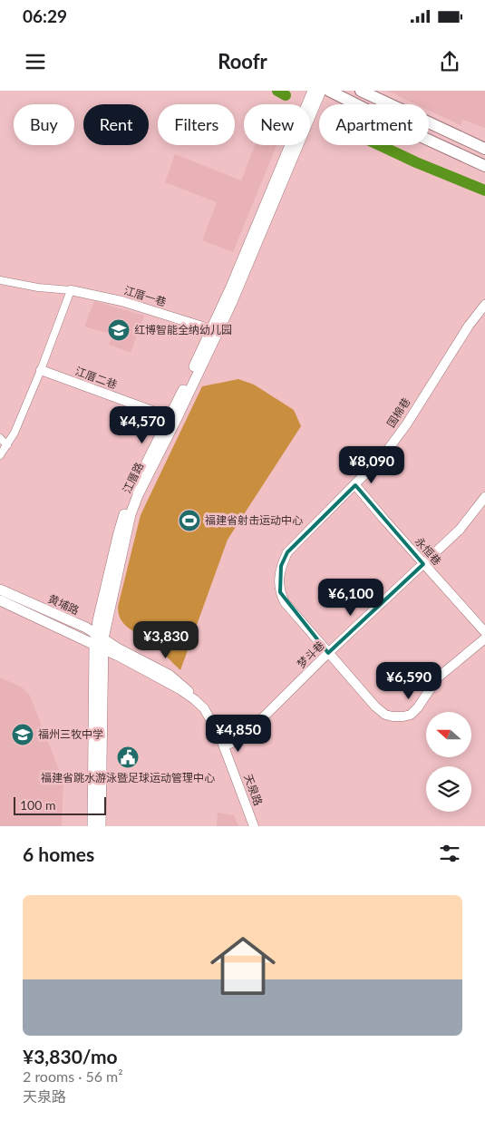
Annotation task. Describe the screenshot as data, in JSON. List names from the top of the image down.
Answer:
{
  "streets": {
    "main road": ["江厝路", "黄埔路"],
    "street": [
      "江厝一巷",
      "江厝二巷",
      "国棉巷",
      "永恒巷",
      "梦斗巷",
      "天泉路"
    ]
  },
  "crossings": [
    ["江厝一巷", "江厝路"],
    ["江厝二巷", "江厝路"],
    ["国棉巷", "永恒巷"],
    ["国棉巷", "梦斗巷"],
    ["江厝路", "黄埔路"],
    ["永恒巷", "梦斗巷"],
    ["黄埔路", "天泉路"],
    ["梦斗巷", "天泉路"]
  ],
  "places": {
    "school or university": ["红博智能全纳幼儿园", "福州三牧中学"],
    "sports": ["福建省射击运动中心"],
    "public building": ["福建省跳水游泳暨足球运动管理中心"]
  },
  "scale_bar": "100 m",
  "north": "left",
  "page": {
    "status": "06:29",
    "header": "Roofr",
    "chip": [
      "Buy",
      "Rent",
      "Filters",
      "New",
      "Apartment"
    ],
    "price": [
      "¥4,570",
      "¥8,090",
      "¥6,100",
      "¥3,830",
      "¥6,590",
      "¥4,850"
    ],
    "scale": "100 m",
    "heading": "6 homes",
    "list": [
      {
        "name": "¥3,830/mo",
        "note": "2 rooms · 56 m² · 天泉路"
      }
    ]
  }
}
